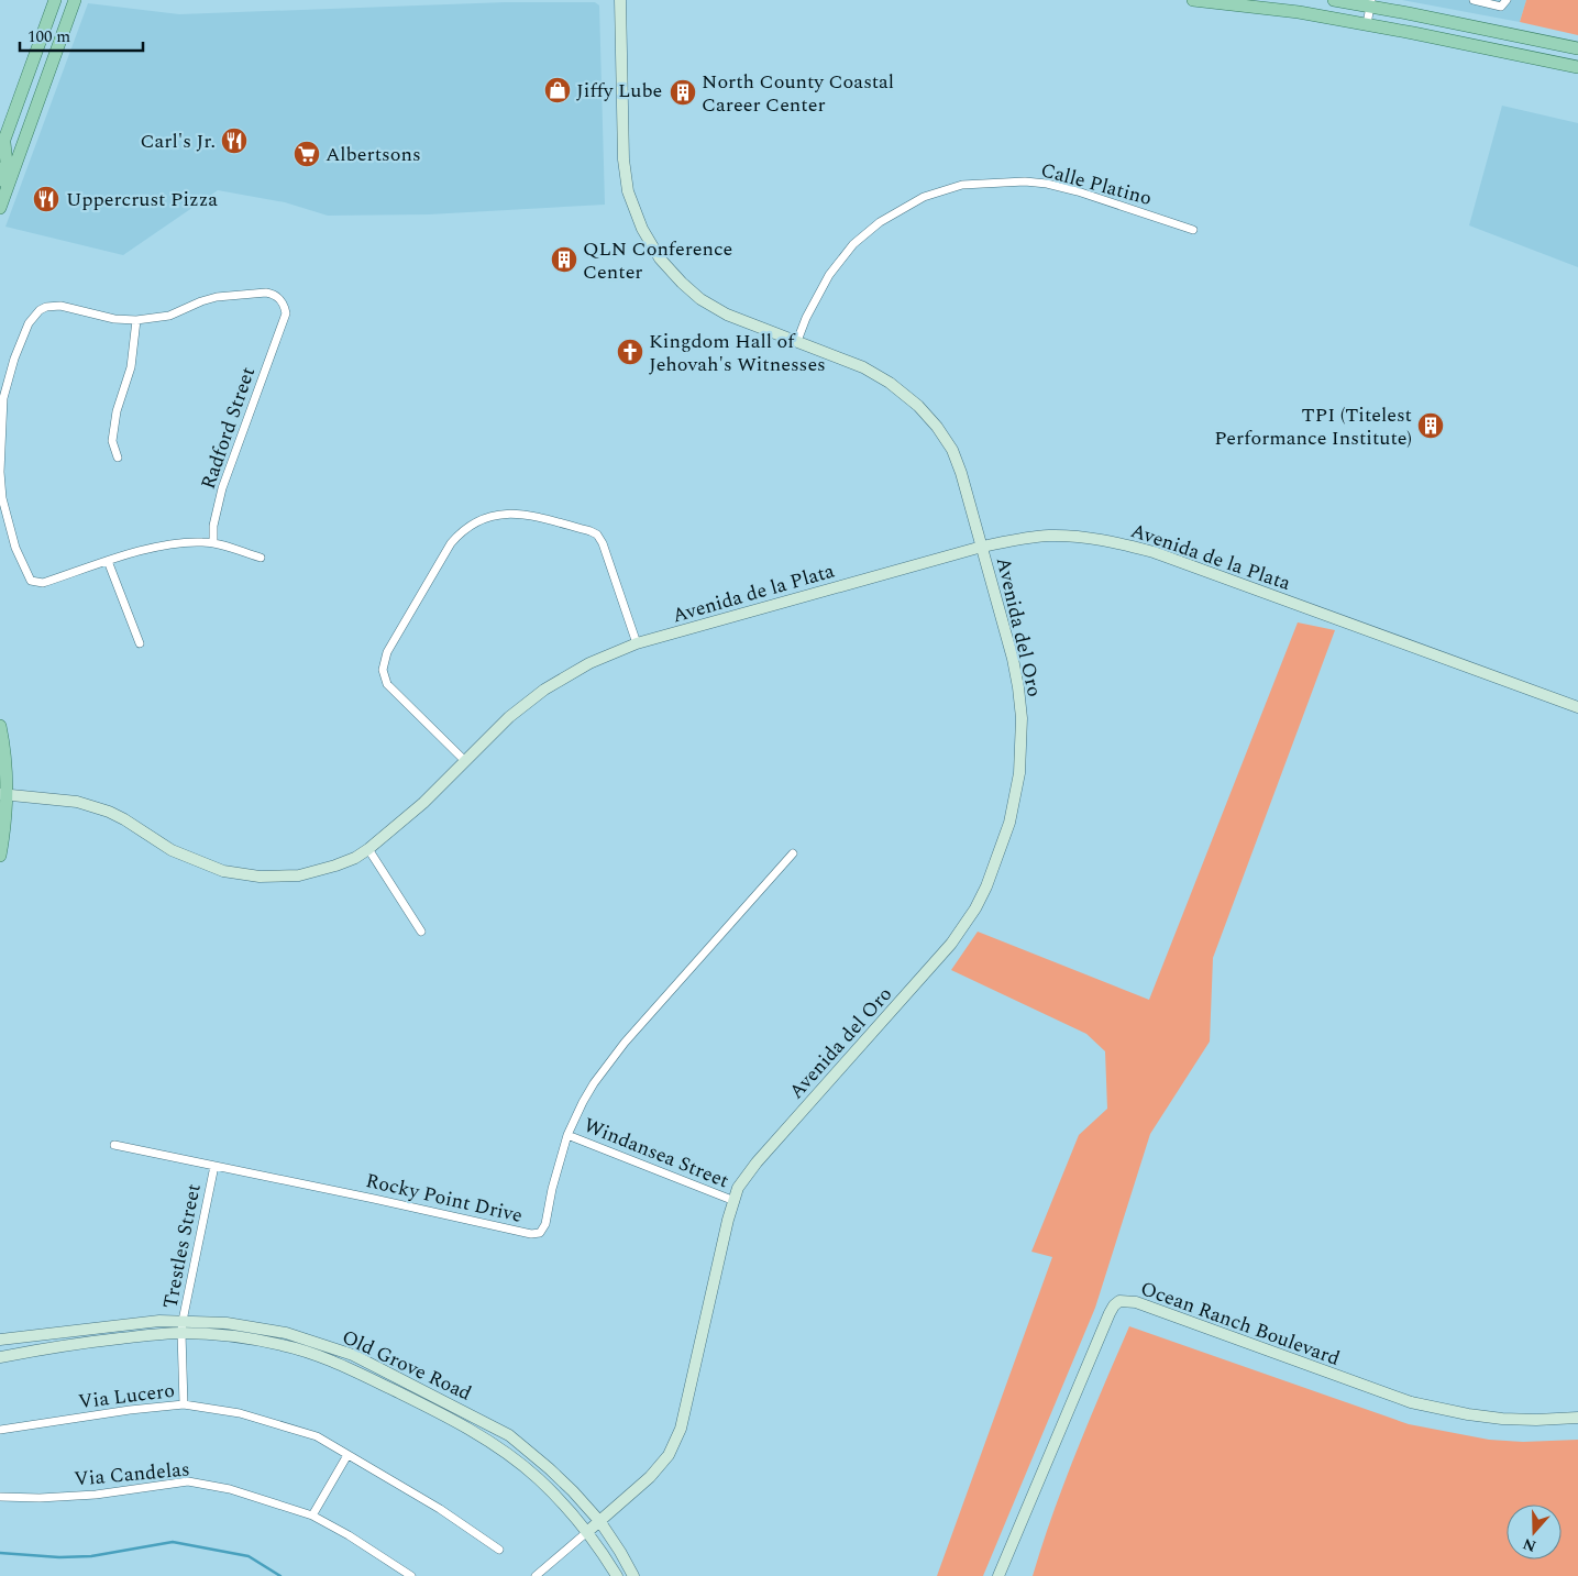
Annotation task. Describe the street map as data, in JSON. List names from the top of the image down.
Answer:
{
  "streets": {
    "street": [
      "Calle Platino",
      "Radford Street",
      "Avenida de la Plata",
      "Avenida del Oro",
      "Windansea Street",
      "Rocky Point Drive",
      "Trestles Street",
      "Ocean Ranch Boulevard",
      "Old Grove Road",
      "Via Lucero",
      "Via Candelas"
    ]
  },
  "crossings": [
    ["Calle Platino", "Avenida del Oro"],
    ["Avenida de la Plata", "Avenida del Oro"],
    ["Avenida del Oro", "Windansea Street"],
    ["Avenida del Oro", "Old Grove Road"],
    ["Windansea Street", "Rocky Point Drive"],
    ["Rocky Point Drive", "Trestles Street"],
    ["Trestles Street", "Old Grove Road"],
    ["Trestles Street", "Via Lucero"]
  ],
  "places": {
    "shop": ["Jiffy Lube"],
    "building": ["North County Coastal Career Center", "QLN Conference Center", "TPI (Titelest Performance Institute)"],
    "restaurant": ["Carl's Jr.", "Uppercrust Pizza"],
    "supermarket": ["Albertsons"],
    "church": ["Kingdom Hall of Jehovah's Witnesses"]
  },
  "scale_bar": "100 m",
  "north": "bottom"
}
